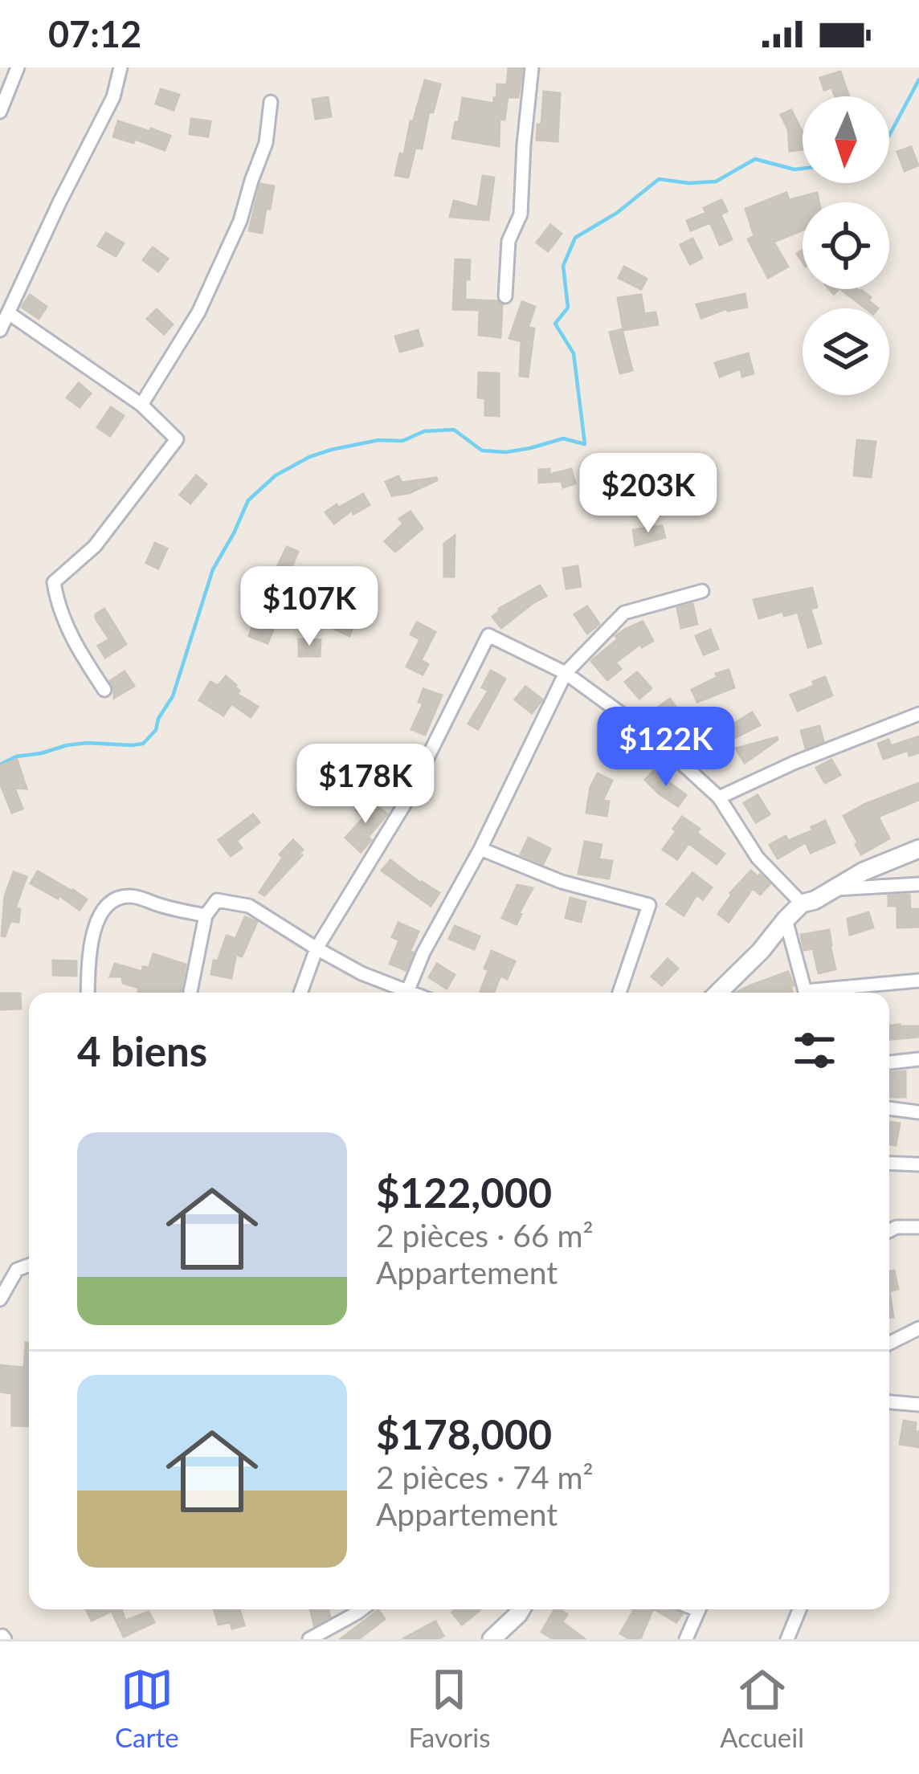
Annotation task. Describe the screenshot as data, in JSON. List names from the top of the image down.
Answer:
{
  "north": "bottom",
  "page": {
    "status": "07:12",
    "price": [
      "$203K",
      "$107K",
      "$122K",
      "$178K"
    ],
    "heading": "4 biens",
    "list": [
      {
        "name": "$122,000",
        "note": "2 pièces · 66 m² · Appartement"
      },
      {
        "name": "$178,000",
        "note": "2 pièces · 74 m² · Appartement"
      }
    ],
    "tabs": ["Carte", "Favoris", "Accueil"]
  }
}
